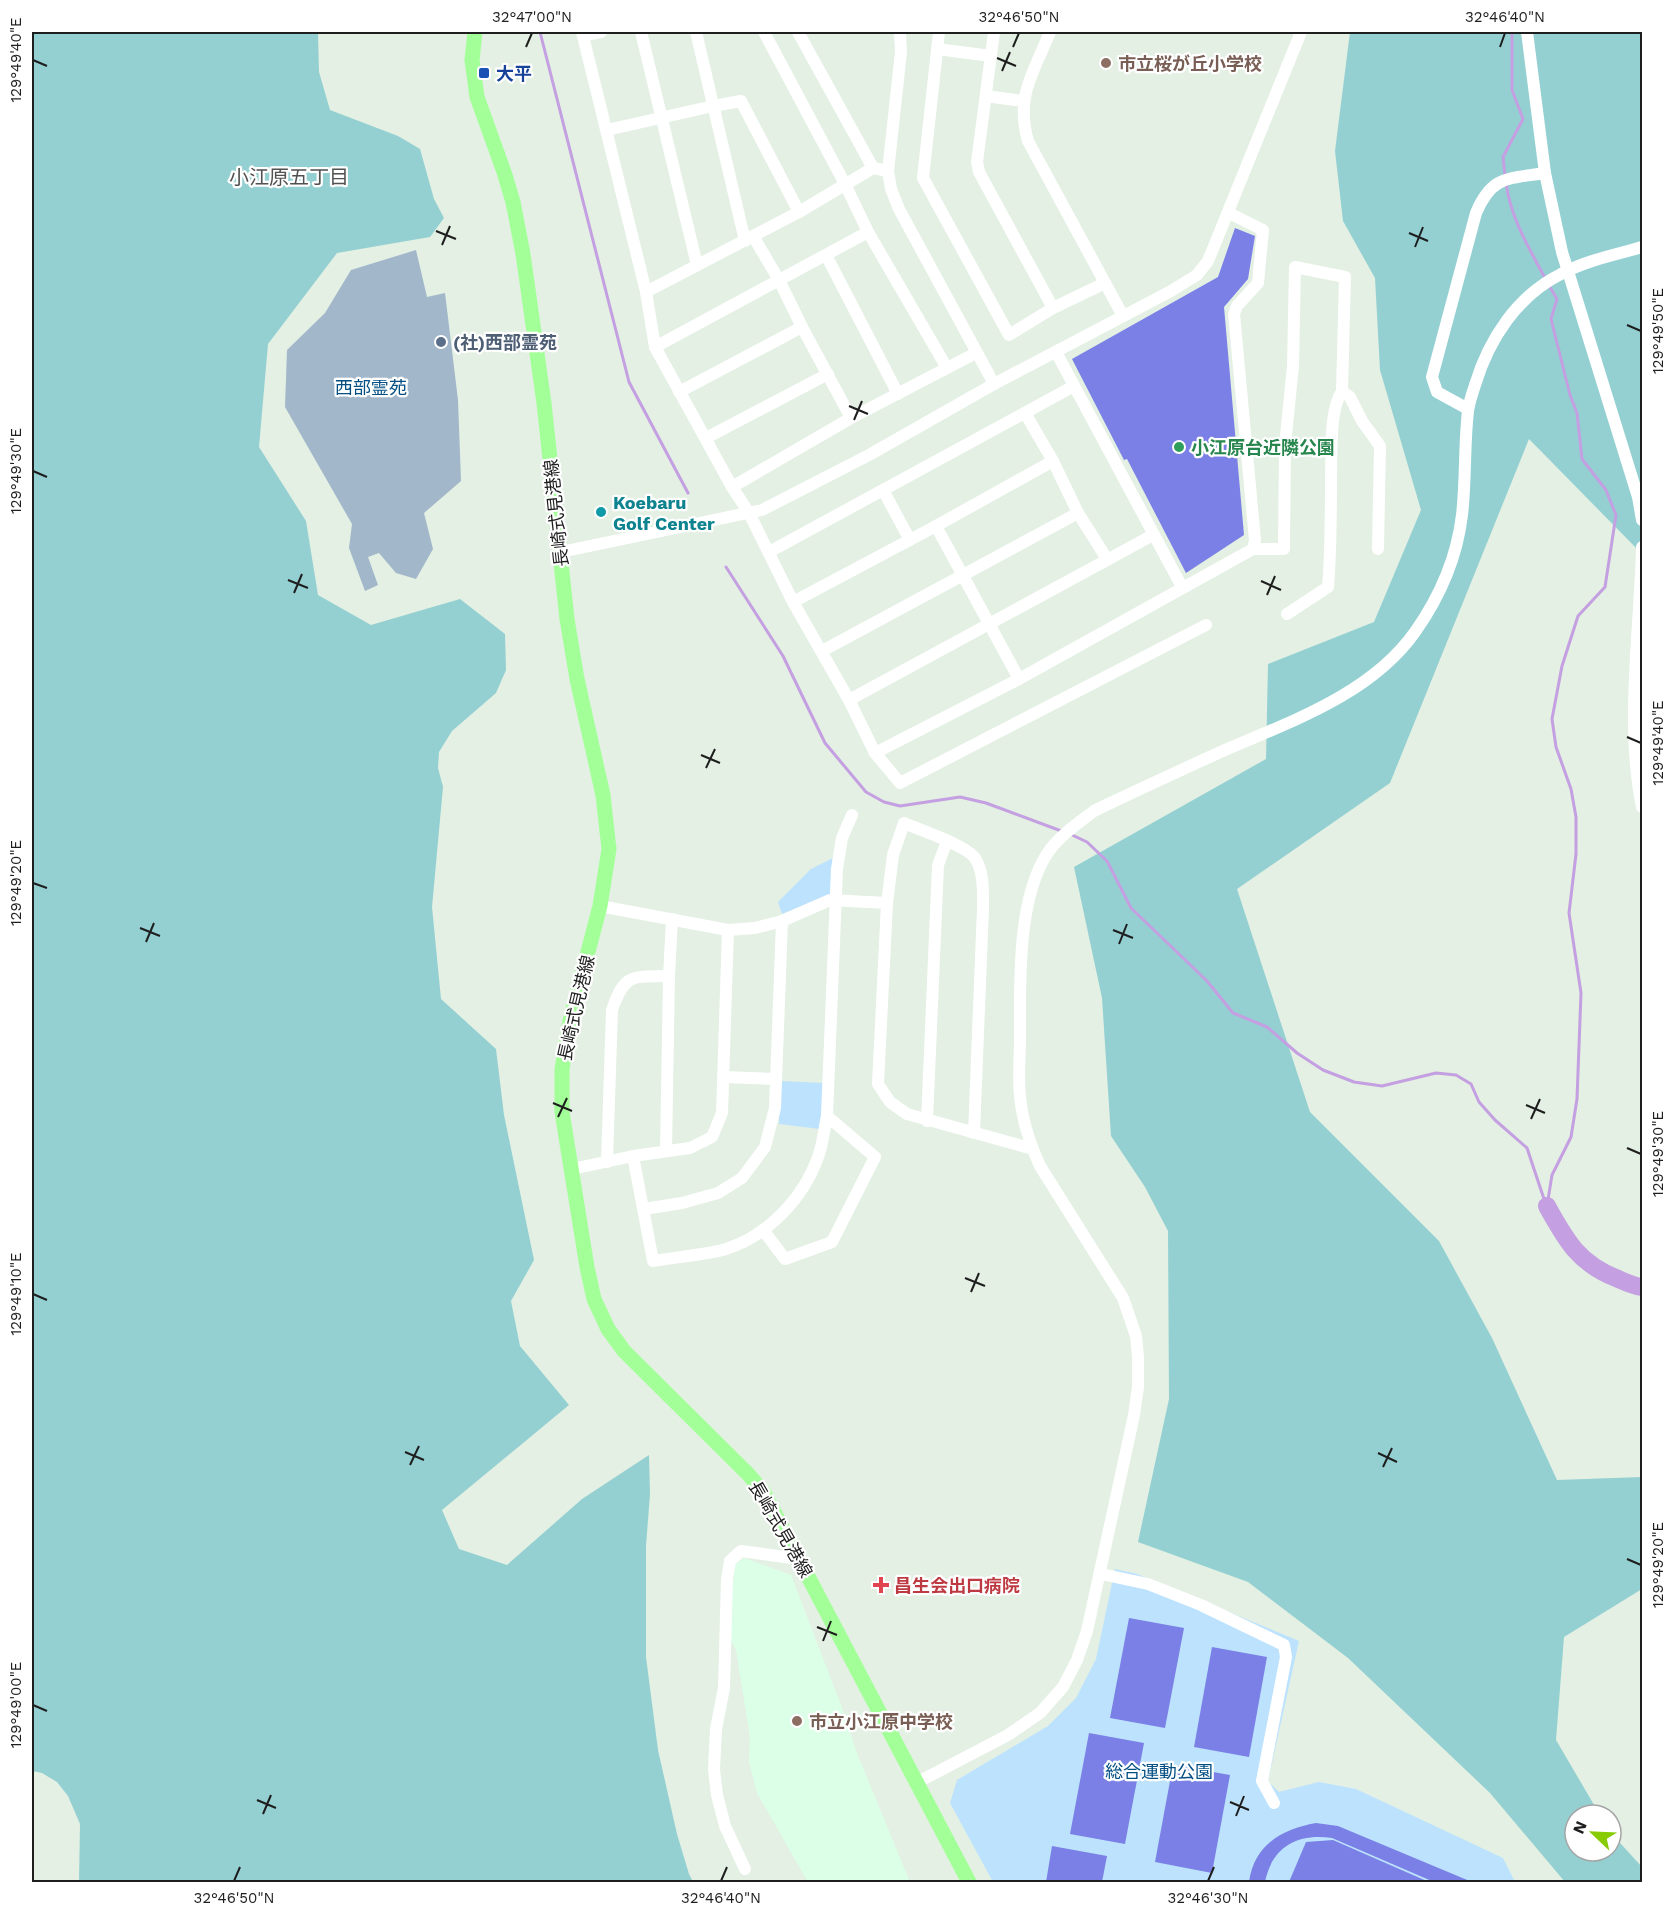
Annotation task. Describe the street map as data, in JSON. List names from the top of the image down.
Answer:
{
  "streets": {
    "main road": ["長崎式見港線"]
  },
  "districts": ["小江原五丁目"],
  "parks": ["西部霊苑", "総合運動公園"],
  "places": {
    "other": [
      "市立桜が丘小学校",
      "(社)西部霊苑",
      "小江原台近隣公園",
      "Koebaru Golf Center",
      "市立小江原中学校"
    ],
    "transit": ["大平"],
    "health": ["昌生会出口病院"]
  },
  "north": "top left",
  "coordinates": [
    "32°47'00\"N",
    "32°46'50\"N",
    "32°46'40\"N",
    "129°49'40\"E",
    "129°49'50\"E",
    "129°49'30\"E",
    "129°49'20\"E",
    "129°49'10\"E",
    "129°49'00\"E",
    "32°46'30\"N"
  ]
}
